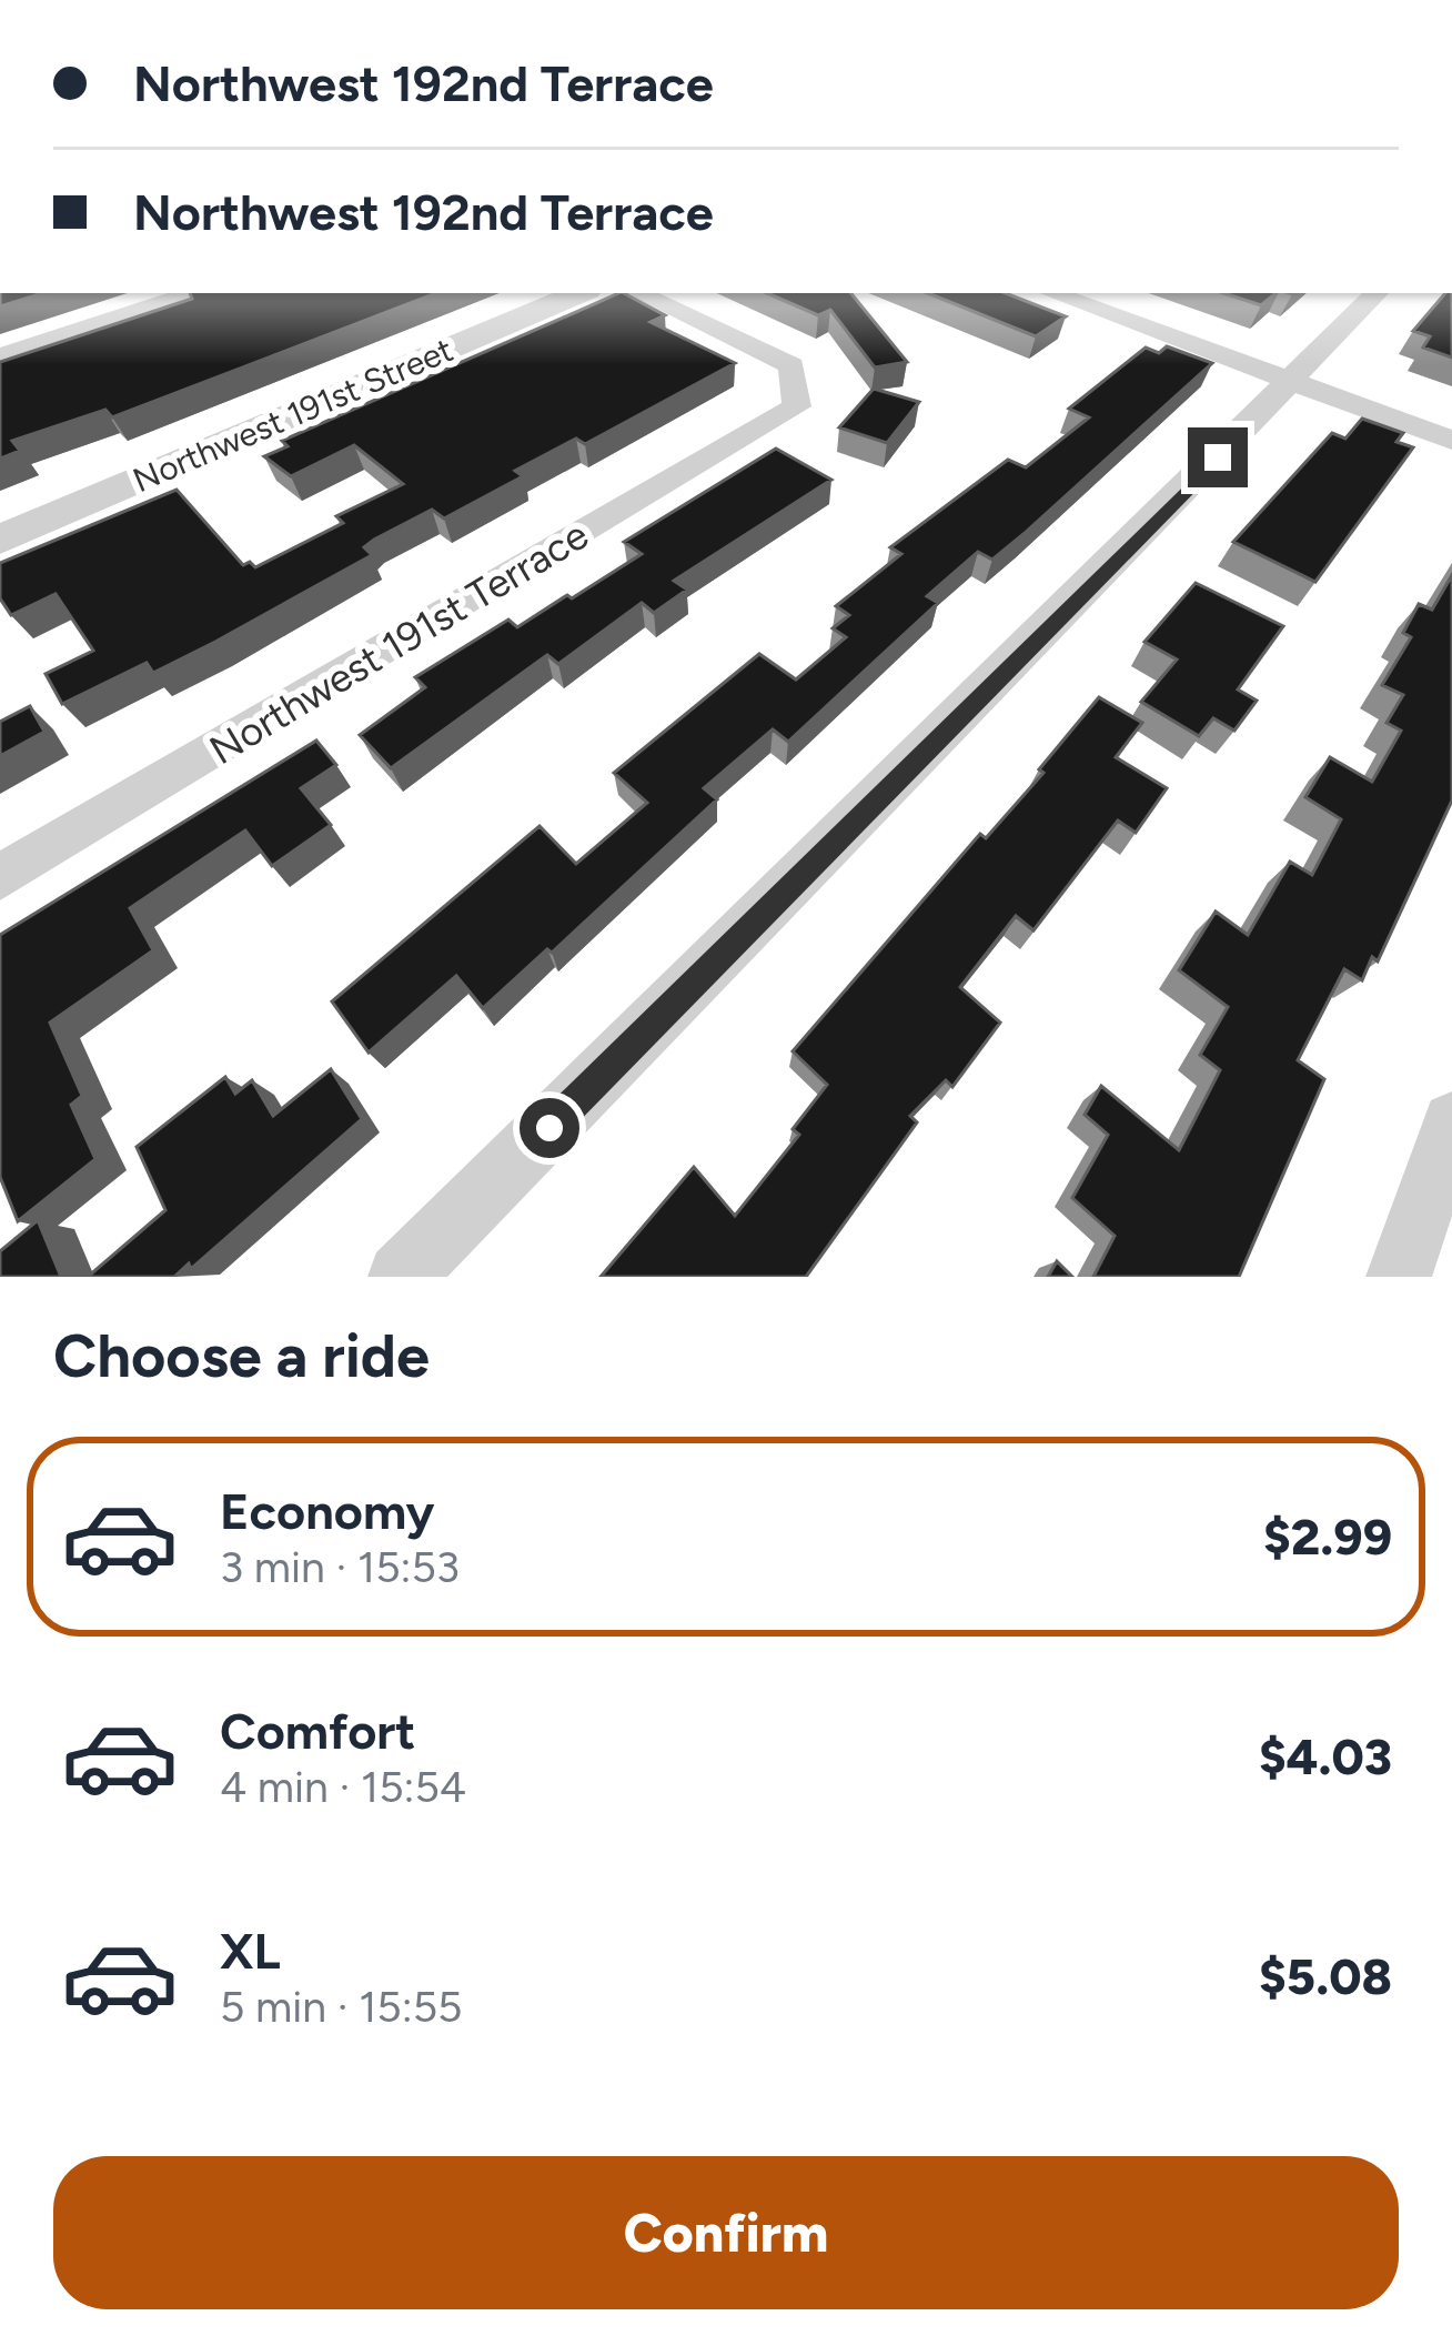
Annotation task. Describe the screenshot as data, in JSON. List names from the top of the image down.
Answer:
{
  "streets": {
    "street": ["Northwest 191st Street", "Northwest 191st Terrace"]
  },
  "page": {
    "banner": ["Northwest 192nd Terrace", "Northwest 192nd Terrace"],
    "heading": "Choose a ride",
    "list": [
      {
        "name": "Economy",
        "note": "3 min · 15:53",
        "value": "$2.99"
      },
      {
        "name": "Comfort",
        "note": "4 min · 15:54",
        "value": "$4.03"
      },
      {
        "name": "XL",
        "note": "5 min · 15:55",
        "value": "$5.08"
      }
    ],
    "buttons": "Confirm"
  }
}
